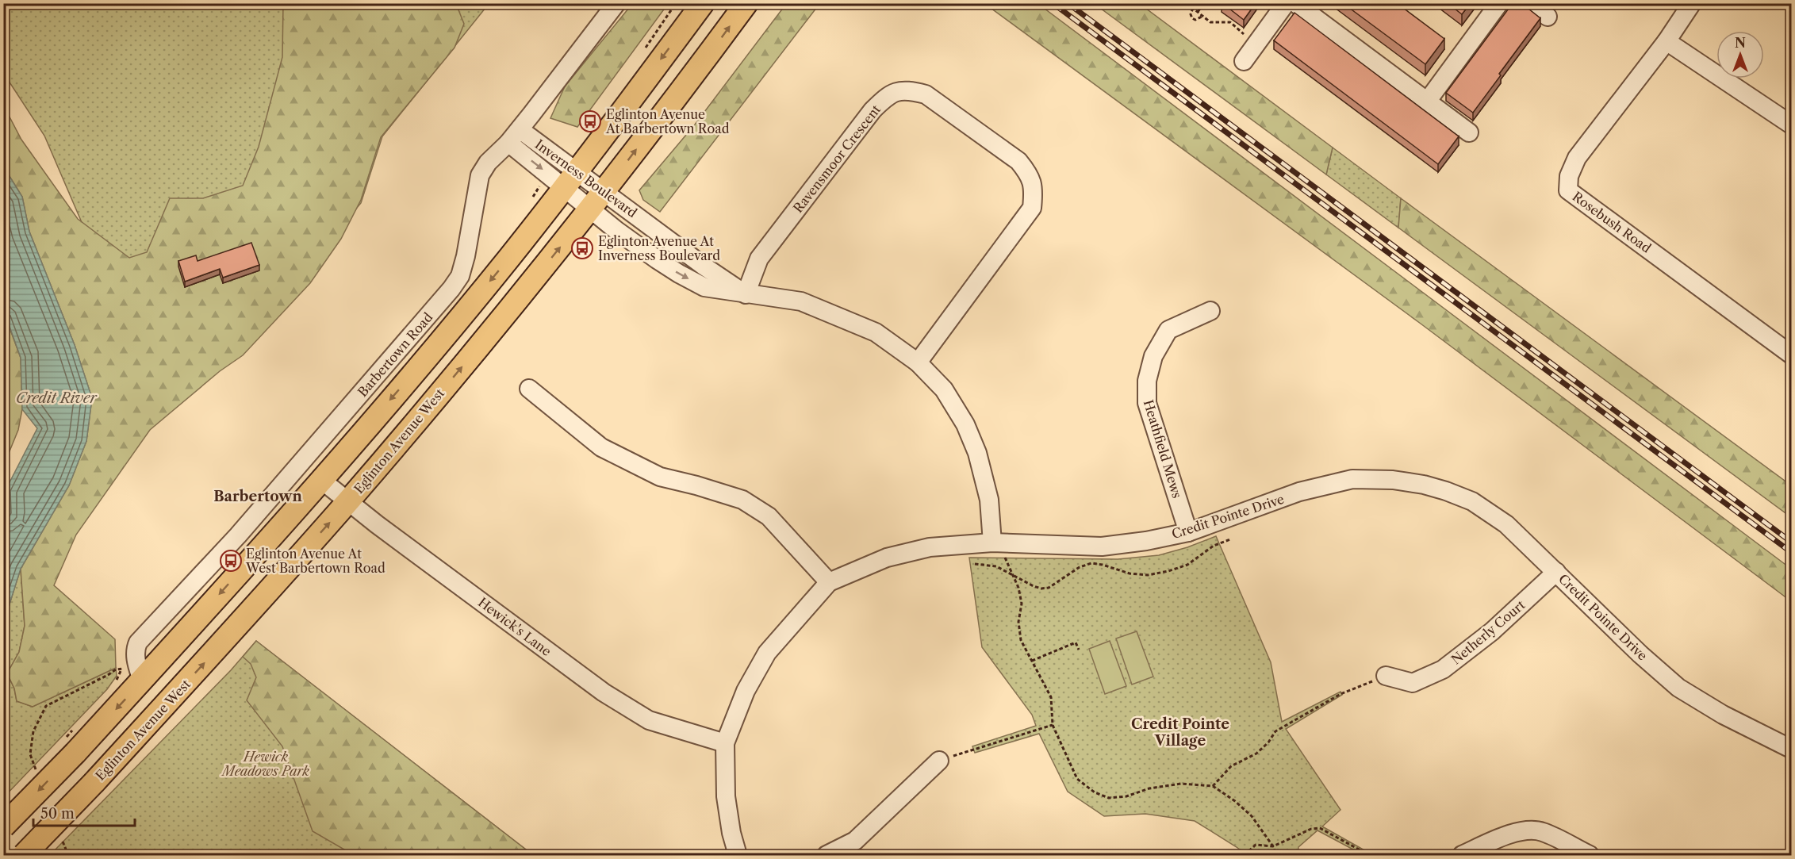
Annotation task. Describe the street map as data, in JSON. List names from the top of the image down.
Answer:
{
  "streets": {
    "main road": ["Eglinton Avenue West"],
    "street": [
      "Ravensmoor Crescent",
      "Inverness Boulevard",
      "Rosebush Road",
      "Barbertown Road",
      "Heathfield Mews",
      "Credit Pointe Drive",
      "Hewick's Lane",
      "Netherly Court"
    ]
  },
  "crossings": [
    ["Ravensmoor Crescent", "Inverness Boulevard"],
    ["Inverness Boulevard", "Barbertown Road"],
    ["Inverness Boulevard", "Eglinton Avenue West"],
    ["Inverness Boulevard", "Credit Pointe Drive"],
    ["Eglinton Avenue West", "Hewick's Lane"],
    ["Heathfield Mews", "Credit Pointe Drive"],
    ["Credit Pointe Drive", "Hewick's Lane"],
    ["Credit Pointe Drive", "Netherly Court"]
  ],
  "districts": ["Barbertown", "Credit Pointe Village"],
  "water": ["Credit River"],
  "parks": ["Hewick Meadows Park"],
  "places": {
    "bus stop": ["Eglinton Avenue At Barbertown Road", "Eglinton Avenue At Inverness Boulevard", "Eglinton Avenue At West Barbertown Road"]
  },
  "scale_bar": "50 m",
  "north": "top"
}
